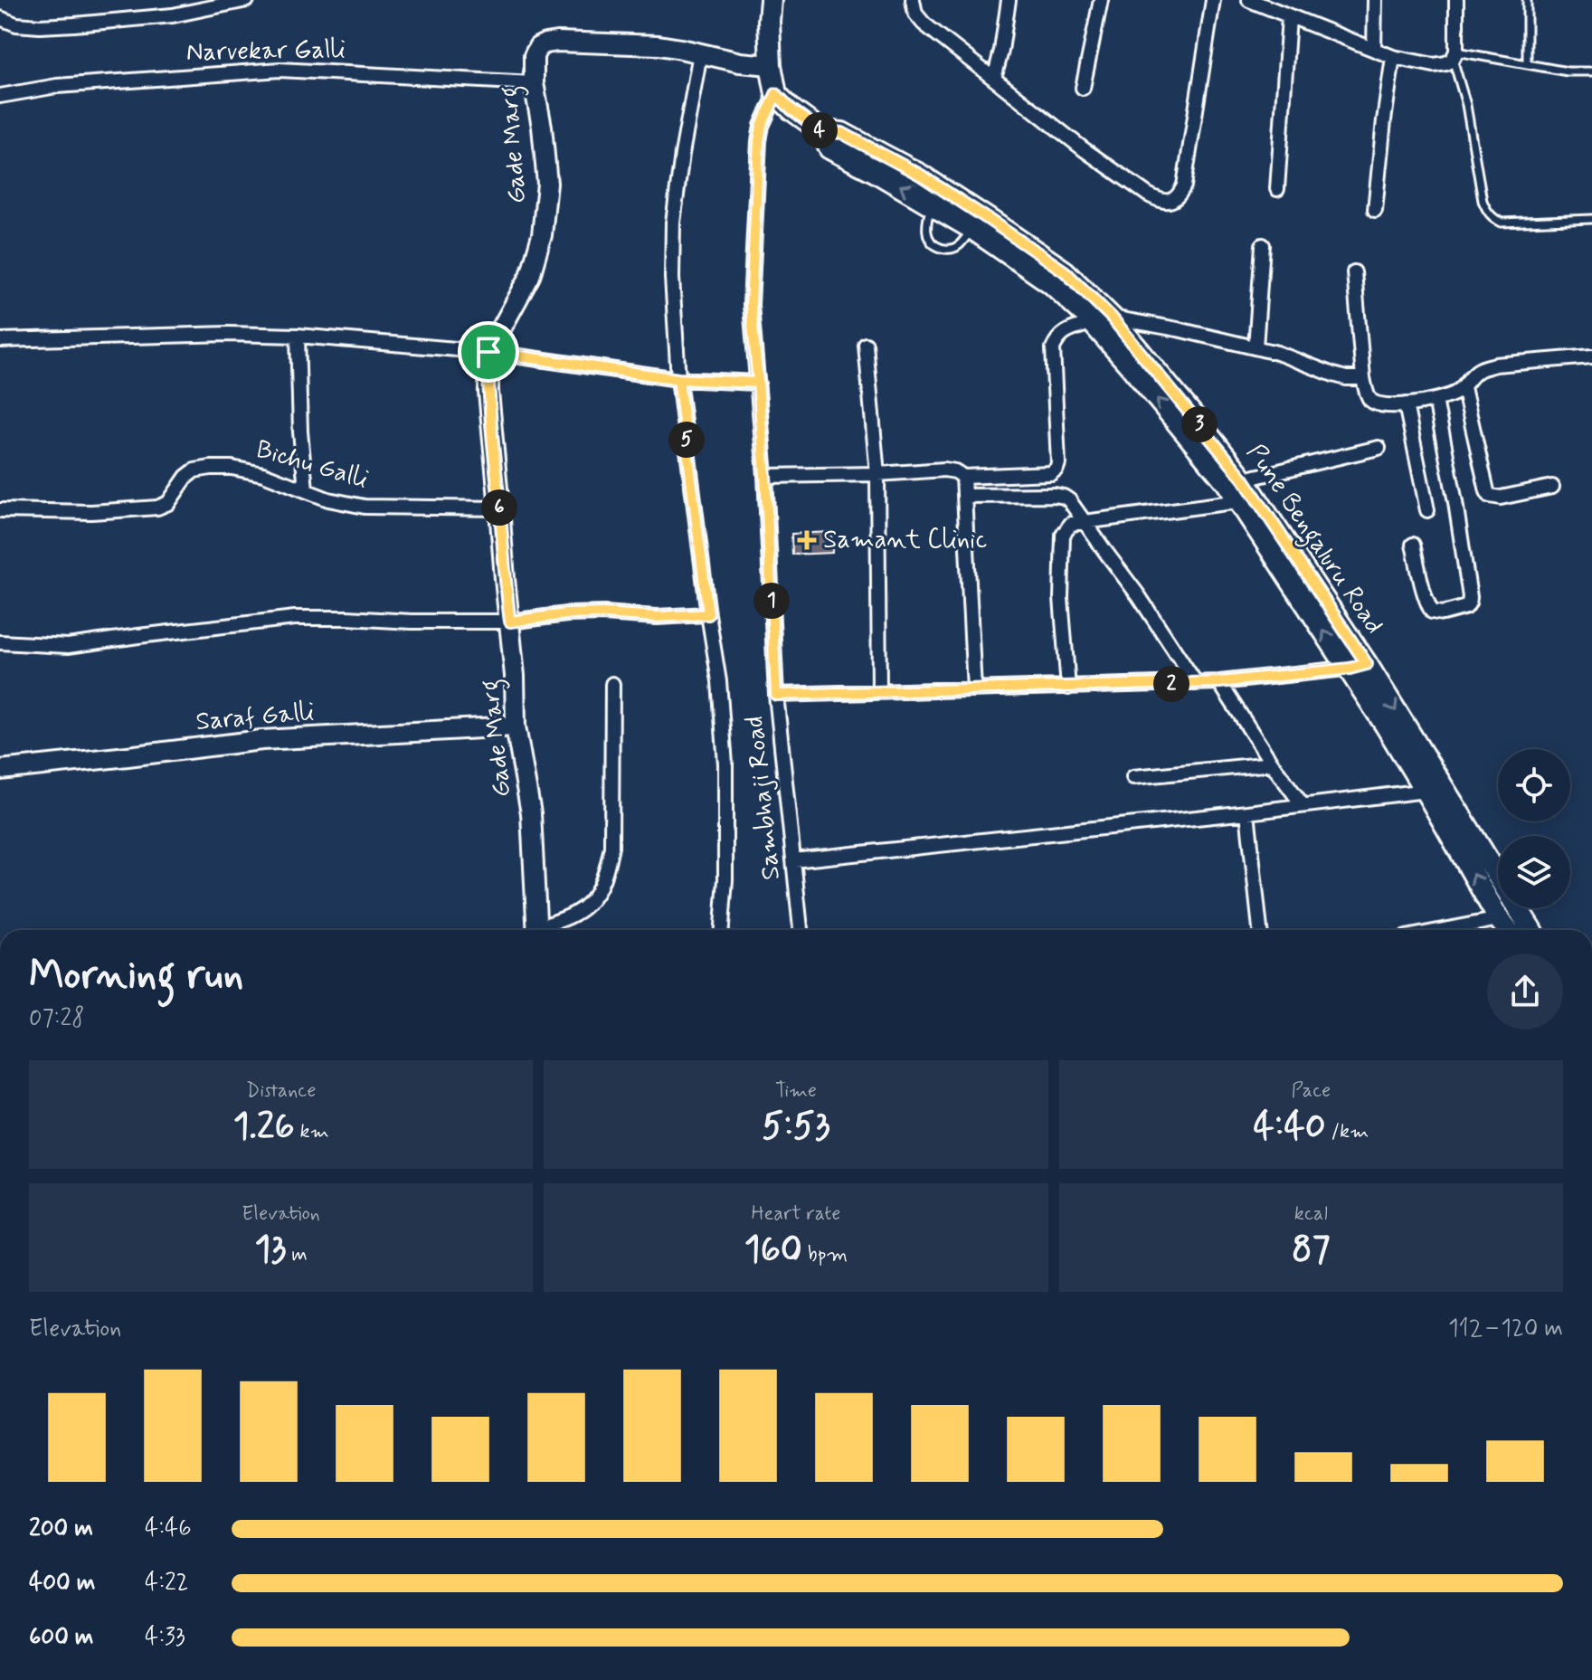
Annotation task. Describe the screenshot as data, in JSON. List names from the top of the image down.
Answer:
{
  "streets": {
    "main road": ["Pune Bengaluru Road"],
    "street": [
      "Narvekar Galli",
      "Gade Marg",
      "Bichu Galli",
      "Saraf Galli",
      "Sambhaji Road"
    ]
  },
  "crossings": [
    ["Narvekar Galli", "Gade Marg"],
    ["Gade Marg", "Bichu Galli"],
    ["Gade Marg", "Saraf Galli"],
    ["Pune Bengaluru Road", "Sambhaji Road"]
  ],
  "places": {
    "health": ["Samant Clinic"]
  },
  "page": {
    "pins": [
      "4",
      "3",
      "5",
      "6",
      "1",
      "2"
    ],
    "heading": ["Morning run", "07:28"],
    "stats": [
      ["Distance", "1.26 km"],
      ["Time", "5:53"],
      ["Pace", "4:40 /km"],
      ["Elevation", "13 m"],
      ["Heart rate", "160 bpm"],
      ["kcal", "87"]
    ],
    "chart": ["Elevation", "112–120 m"],
    "list": [
      {
        "name": "200 m",
        "note": "4:46"
      },
      {
        "name": "400 m",
        "note": "4:22"
      },
      {
        "name": "600 m",
        "note": "4:33"
      }
    ]
  }
}
